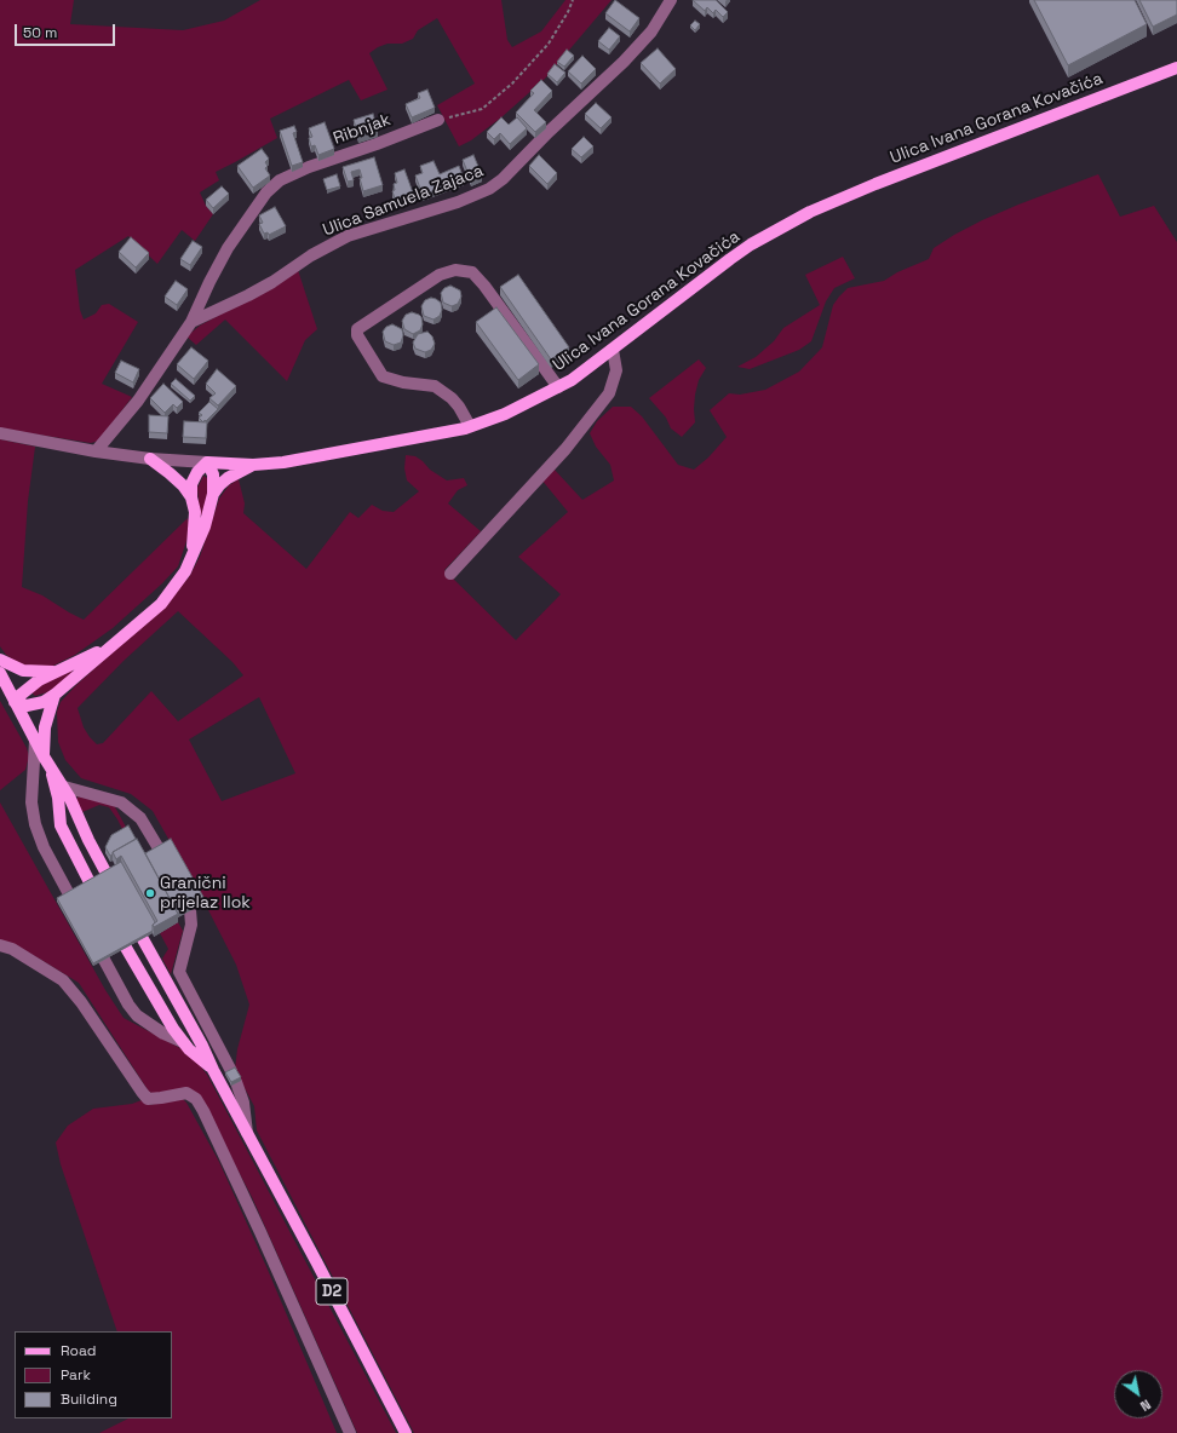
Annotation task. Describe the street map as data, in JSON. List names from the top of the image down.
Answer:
{
  "streets": {
    "main road": ["Ulica Ivana Gorana Kovačića", "D2"],
    "street": ["Ribnjak", "Ulica Samuela Zajaca"]
  },
  "crossings": [
    ["Ribnjak", "Ulica Samuela Zajaca"]
  ],
  "places": ["Granični prijelaz Ilok"],
  "legend": ["Road", "Park", "Building"],
  "scale_bar": "50 m",
  "north": "bottom right"
}
